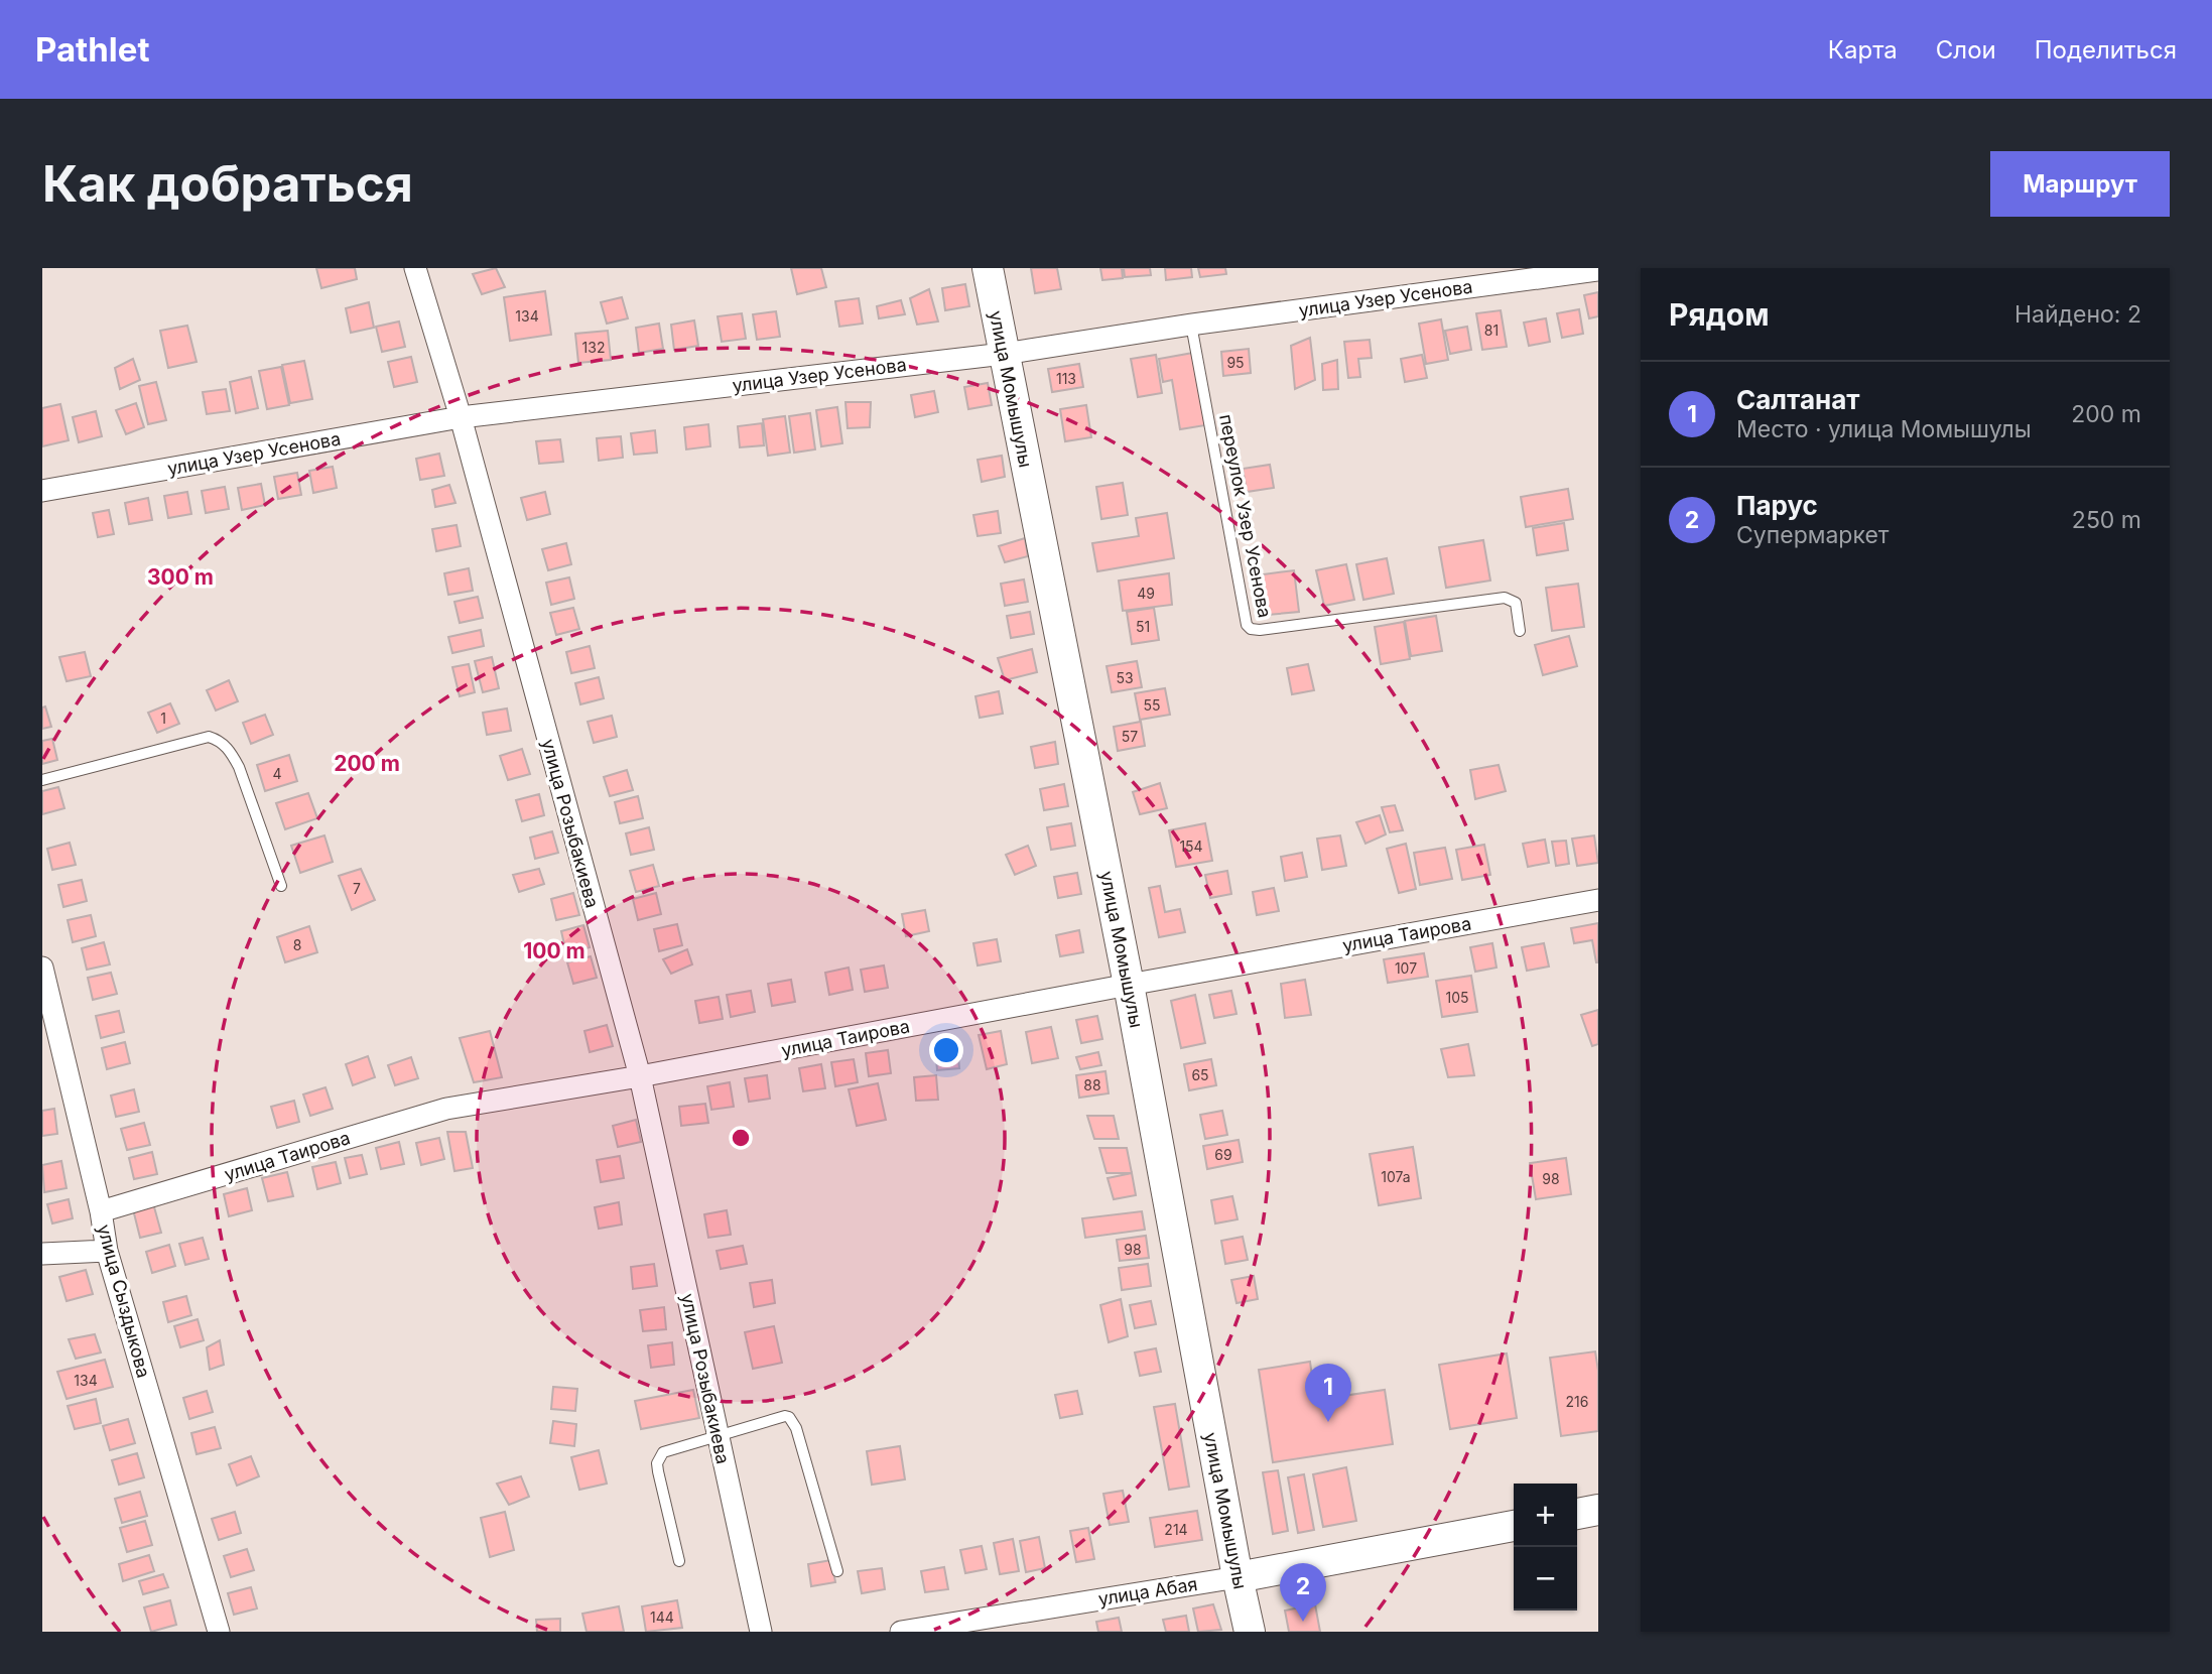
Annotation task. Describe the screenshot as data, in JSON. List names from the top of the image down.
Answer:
{
  "streets": {
    "street": [
      "улица Узер Усенова",
      "улица Момышулы",
      "улица Розыбакиева",
      "улица Таирова",
      "улица Сыздыкова",
      "улица Абая"
    ],
    "lane": ["переулок Узер Усенова"]
  },
  "crossings": [
    ["улица Узер Усенова", "улица Момышулы"],
    ["улица Узер Усенова", "переулок Узер Усенова"],
    ["улица Узер Усенова", "улица Розыбакиева"],
    ["улица Момышулы", "улица Таирова"],
    ["улица Момышулы", "улица Абая"],
    ["улица Розыбакиева", "улица Таирова"],
    ["улица Таирова", "улица Сыздыкова"]
  ],
  "house_numbers": [
    "134",
    "81",
    "132",
    "95",
    "113",
    "49",
    "51",
    "53",
    "55",
    "1",
    "57",
    "4",
    "154",
    "7",
    "8",
    "107",
    "105",
    "65",
    "88",
    "69",
    "107а",
    "98",
    "98",
    "134",
    "216",
    "214",
    "144"
  ],
  "page": {
    "header": "Pathlet",
    "nav": ["Карта", "Слои", "Поделиться"],
    "buttons": "Маршрут",
    "title": "Как добраться",
    "heading": ["Рядом", "Найдено: 2"],
    "list": [
      {
        "mark": "1",
        "name": "Салтанат",
        "note": "Место · улица Момышулы",
        "value": "200 m"
      },
      {
        "mark": "2",
        "name": "Парус",
        "note": "Супермаркет",
        "value": "250 m"
      }
    ],
    "pins": ["1", "2"],
    "map_buttons": ["+", "−"]
  },
  "rings": ["300 m", "200 m", "100 m"]
}
